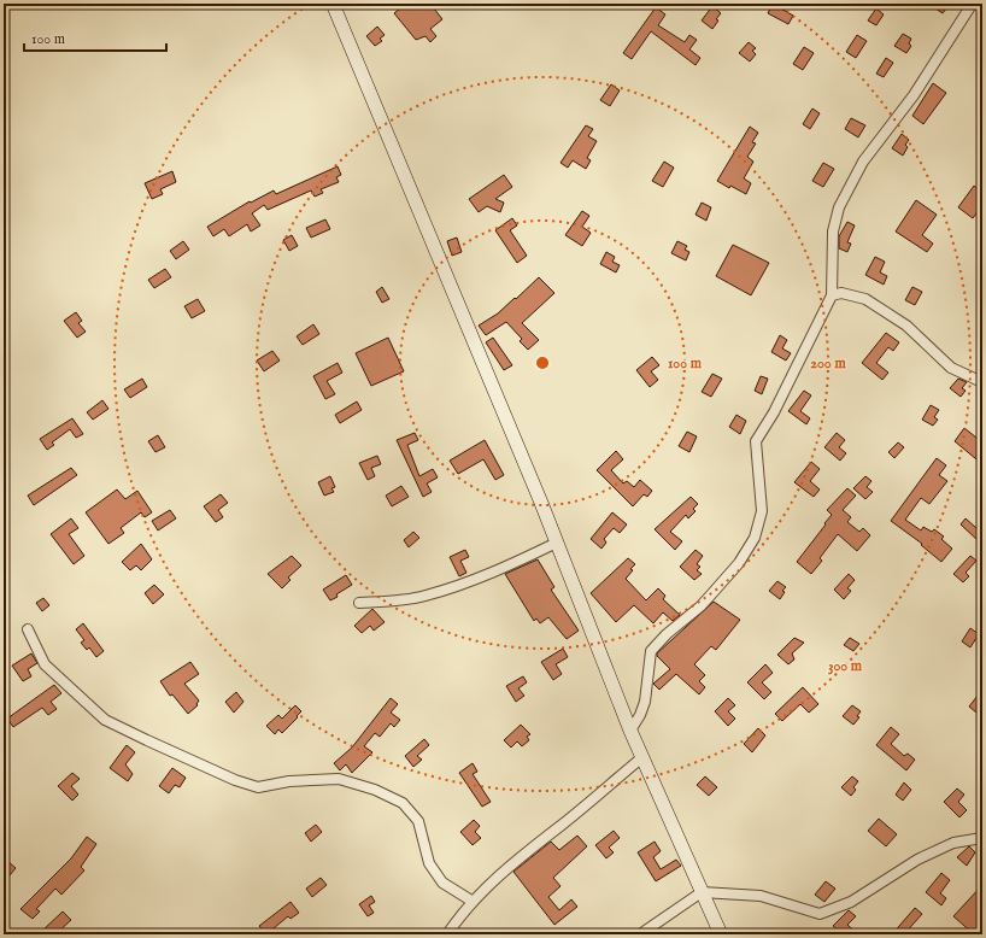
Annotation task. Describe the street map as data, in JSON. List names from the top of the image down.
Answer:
{
  "scale_bar": "100 m",
  "rings": ["100 m", "200 m", "300 m"]
}
